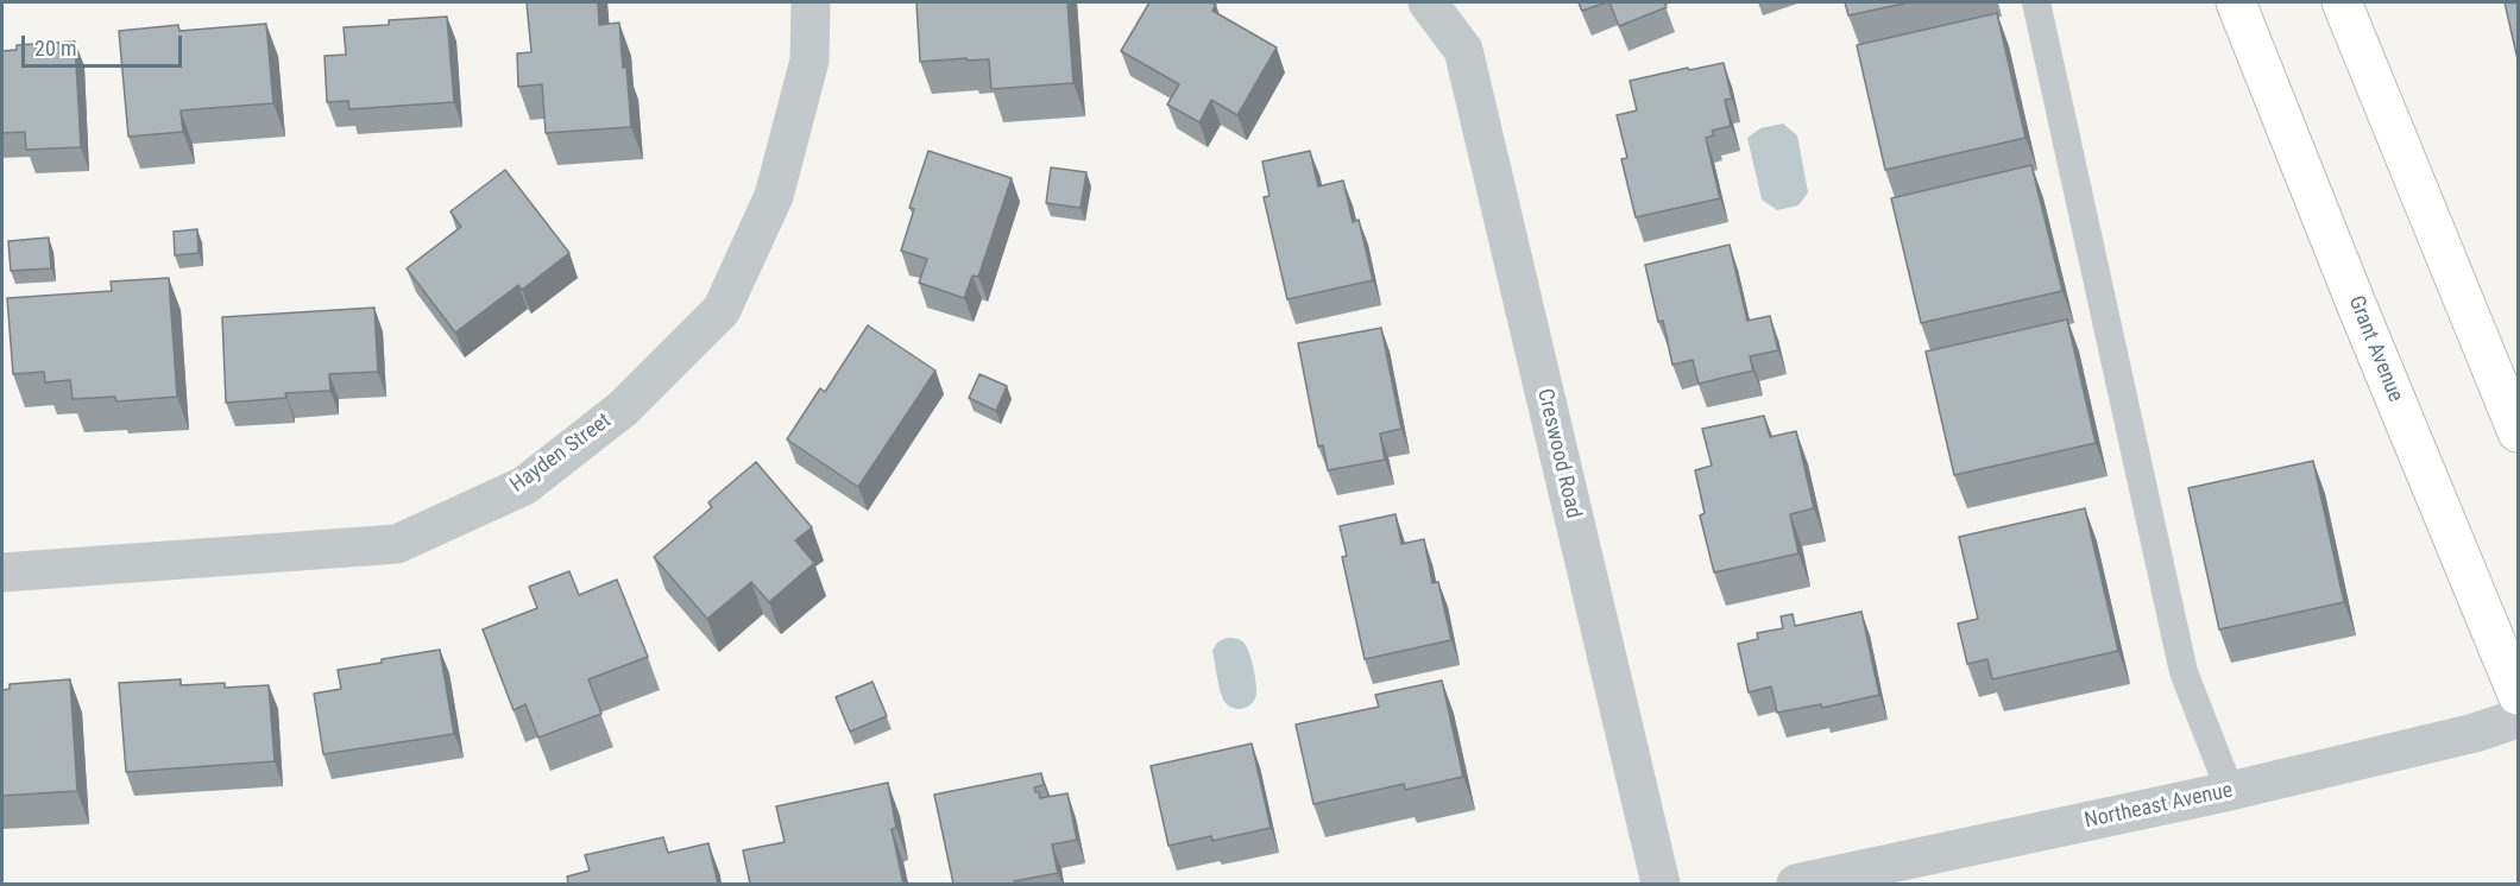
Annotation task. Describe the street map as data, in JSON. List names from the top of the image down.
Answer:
{
  "streets": {
    "main road": ["Grant Avenue"],
    "street": ["Hayden Street", "Creswood Road", "Northeast Avenue"]
  },
  "scale_bar": "20 m"
}
